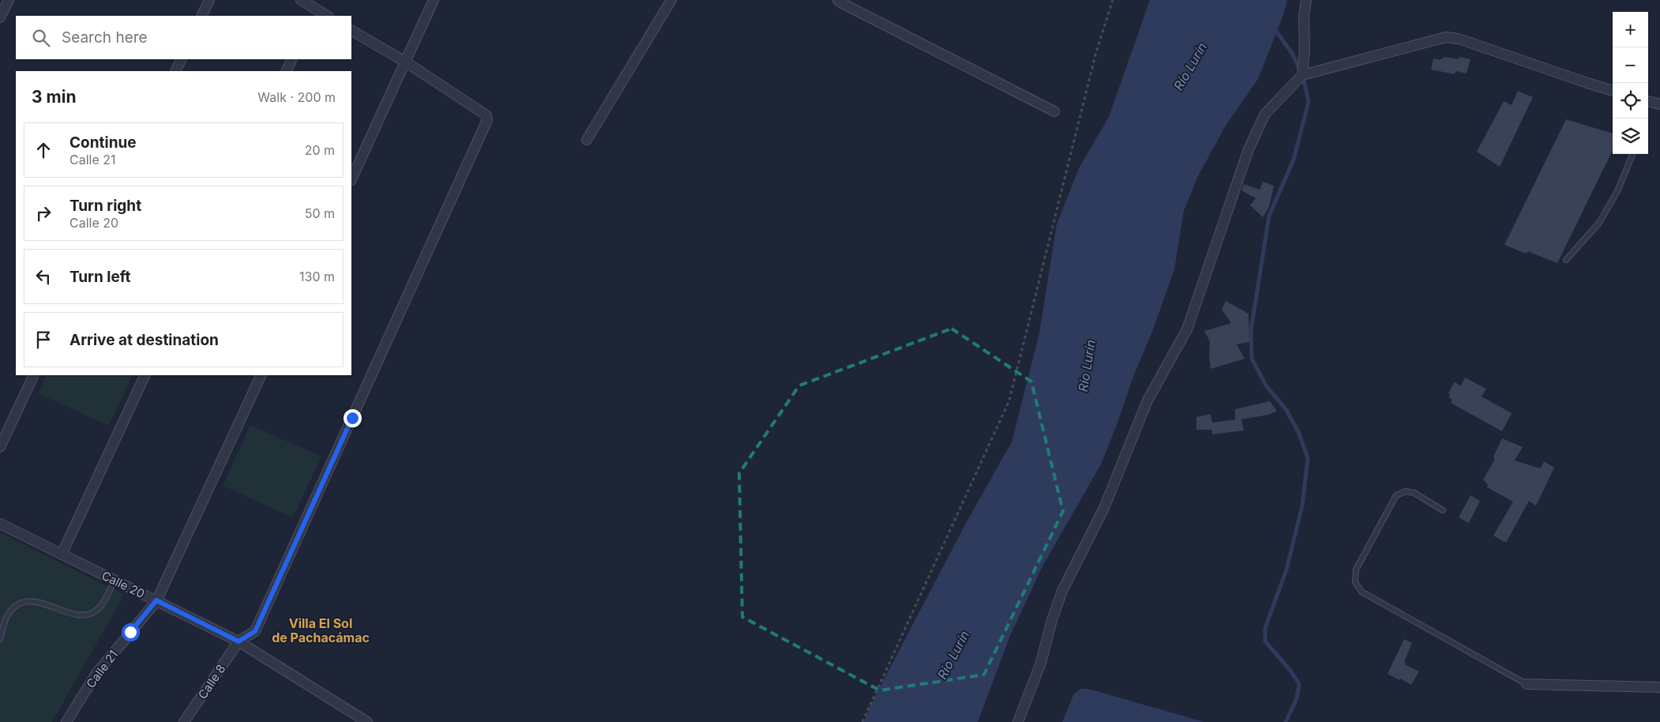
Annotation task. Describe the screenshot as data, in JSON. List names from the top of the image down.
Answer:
{
  "streets": {
    "street": ["Calle 20", "Calle 21", "Calle 8"]
  },
  "crossings": [
    ["Calle 20", "Calle 21"],
    ["Calle 20", "Calle 8"]
  ],
  "districts": ["Villa El Sol de Pachacámac"],
  "water": ["Río Lurín"],
  "page": {
    "map_buttons": ["+", "−"],
    "search": "Search here",
    "heading": ["3 min", "Walk · 200 m"],
    "list": [
      ["Continue", "Calle 21", "20 m"],
      ["Turn right", "Calle 20", "50 m"],
      ["Turn left", "130 m"],
      "Arrive at destination"
    ]
  }
}
